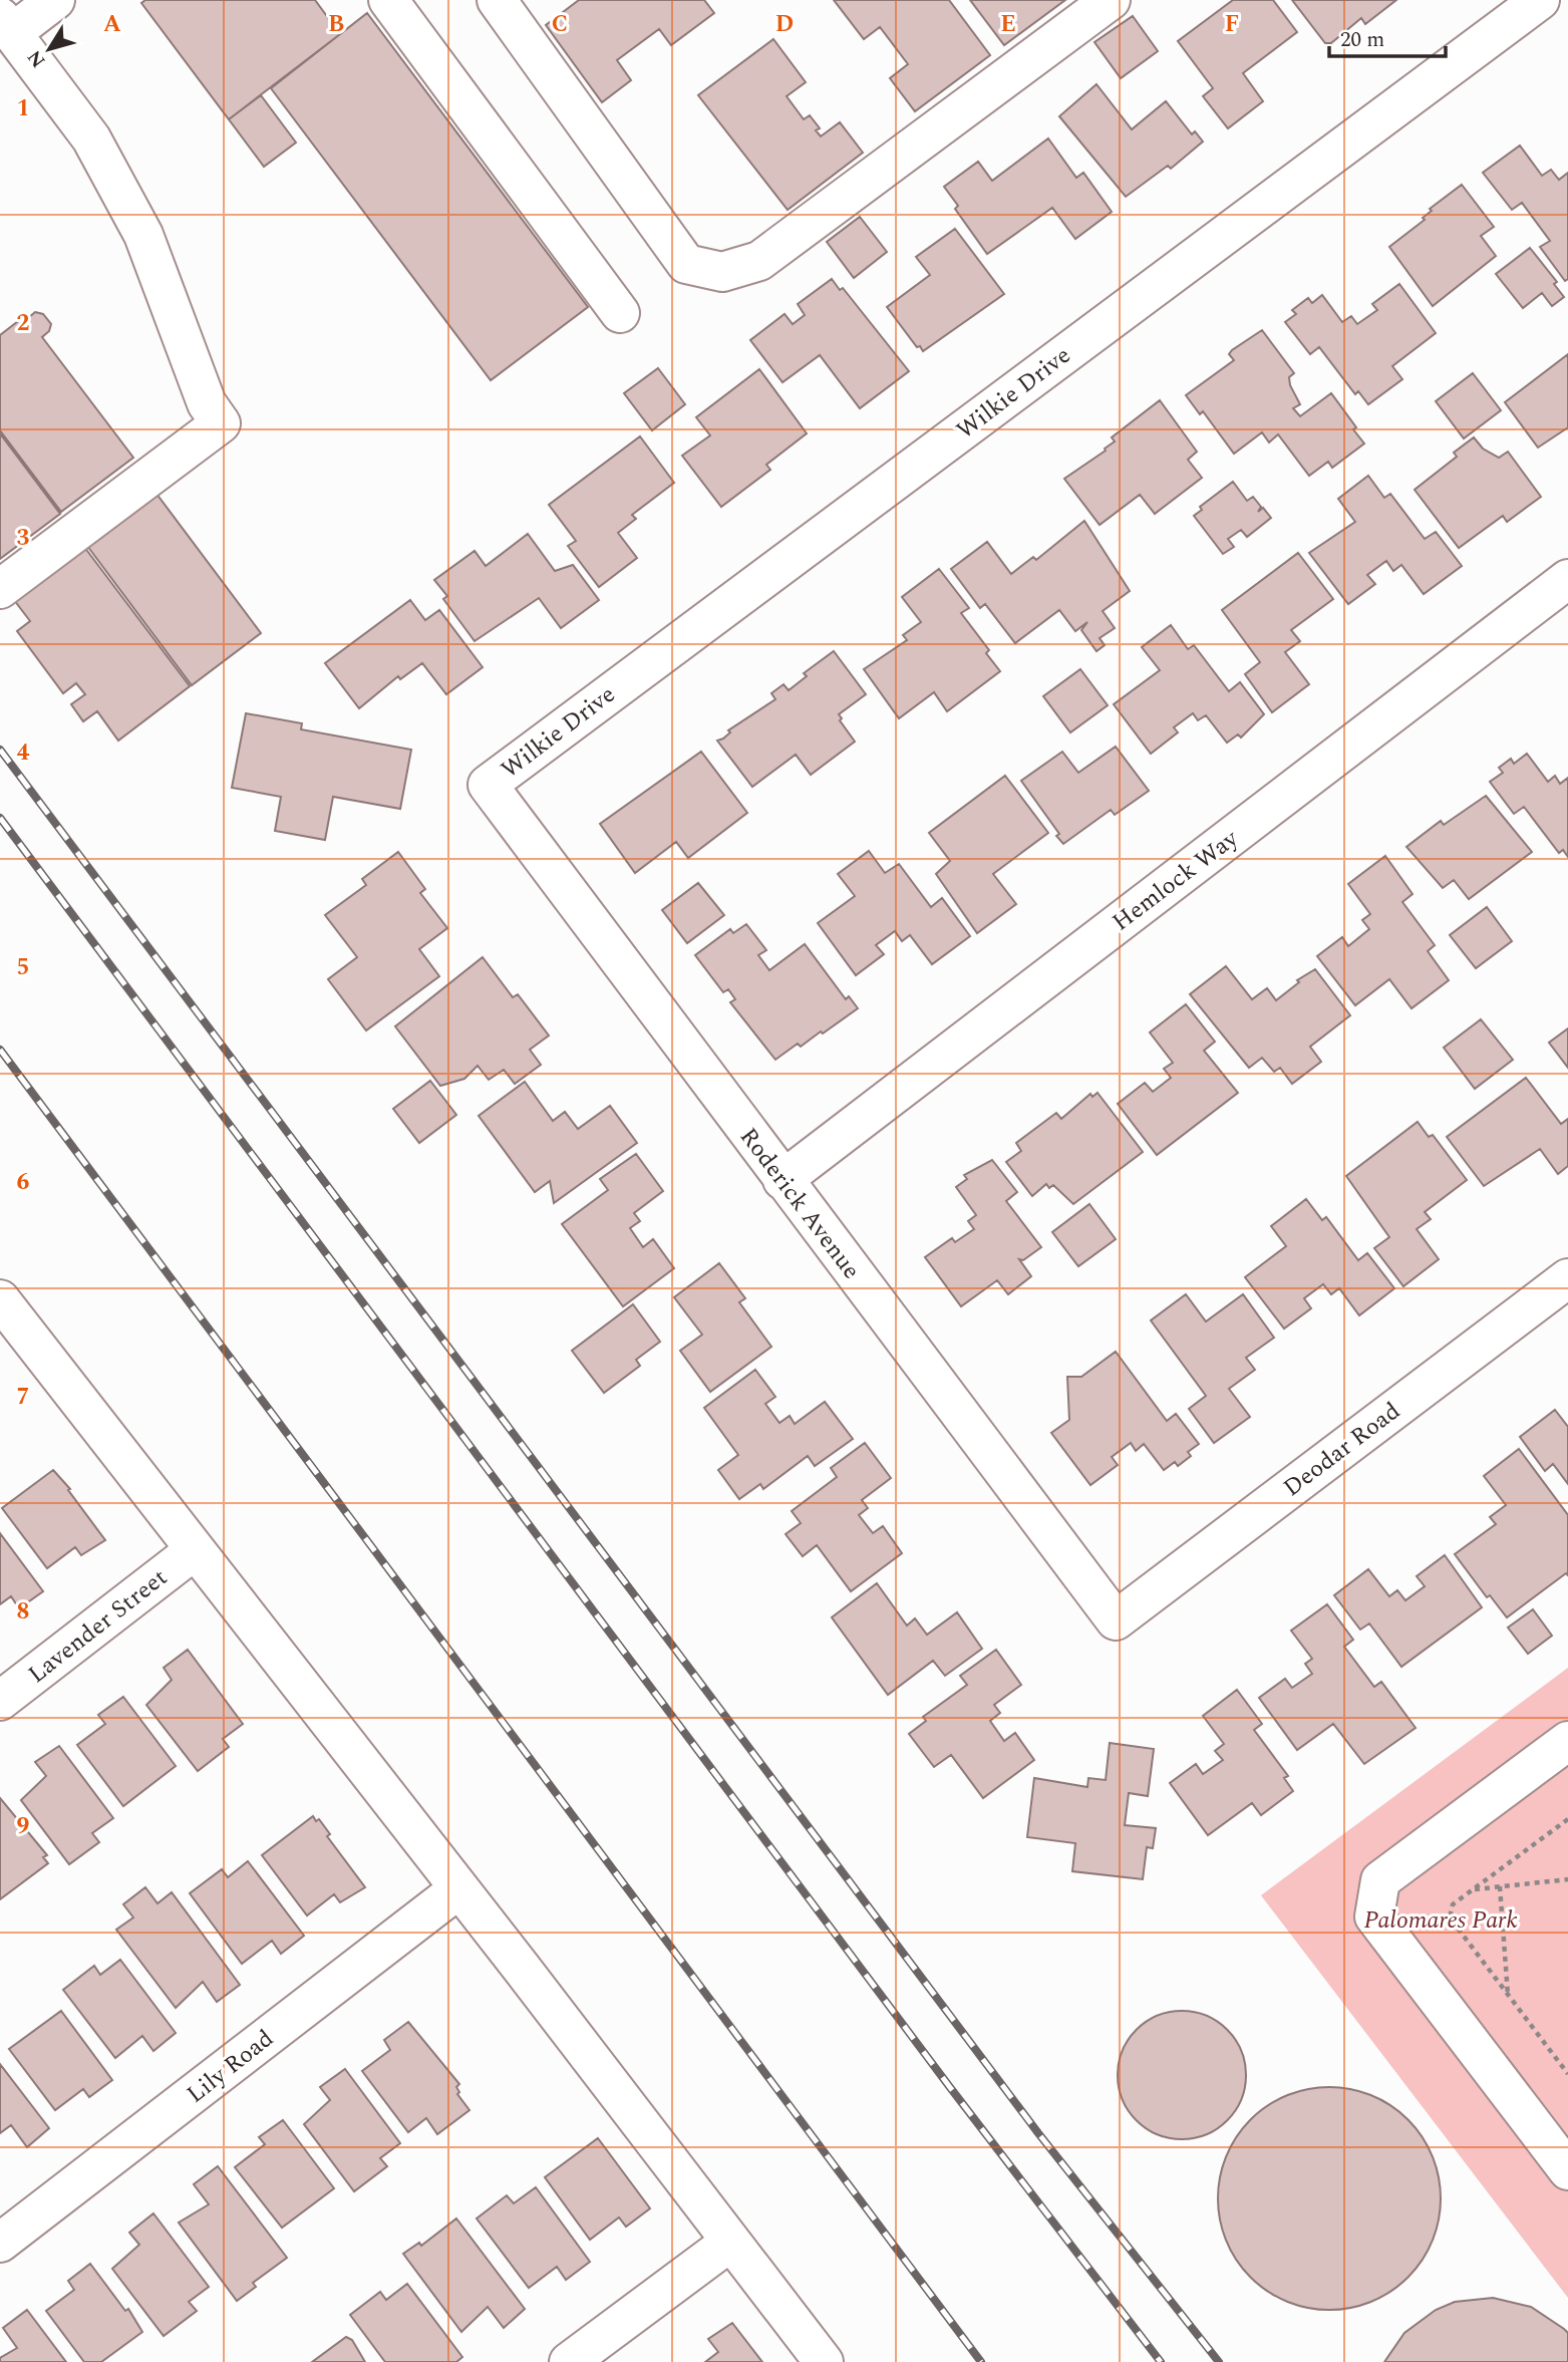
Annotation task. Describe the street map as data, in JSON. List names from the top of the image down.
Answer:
{
  "streets": {
    "street": [
      "Wilkie Drive",
      "Hemlock Way",
      "Roderick Avenue",
      "Deodar Road",
      "Lavender Street",
      "Lily Road"
    ]
  },
  "crossings": [
    ["Wilkie Drive", "Roderick Avenue"],
    ["Hemlock Way", "Roderick Avenue"],
    ["Roderick Avenue", "Deodar Road"]
  ],
  "parks": ["Palomares Park"],
  "scale_bar": "20 m",
  "north": "bottom left",
  "grid": {
    "columns": [
      "A",
      "B",
      "C",
      "D",
      "E",
      "F"
    ],
    "rows": [
      "1",
      "2",
      "3",
      "4",
      "5",
      "6",
      "7",
      "8",
      "9"
    ]
  }
}
